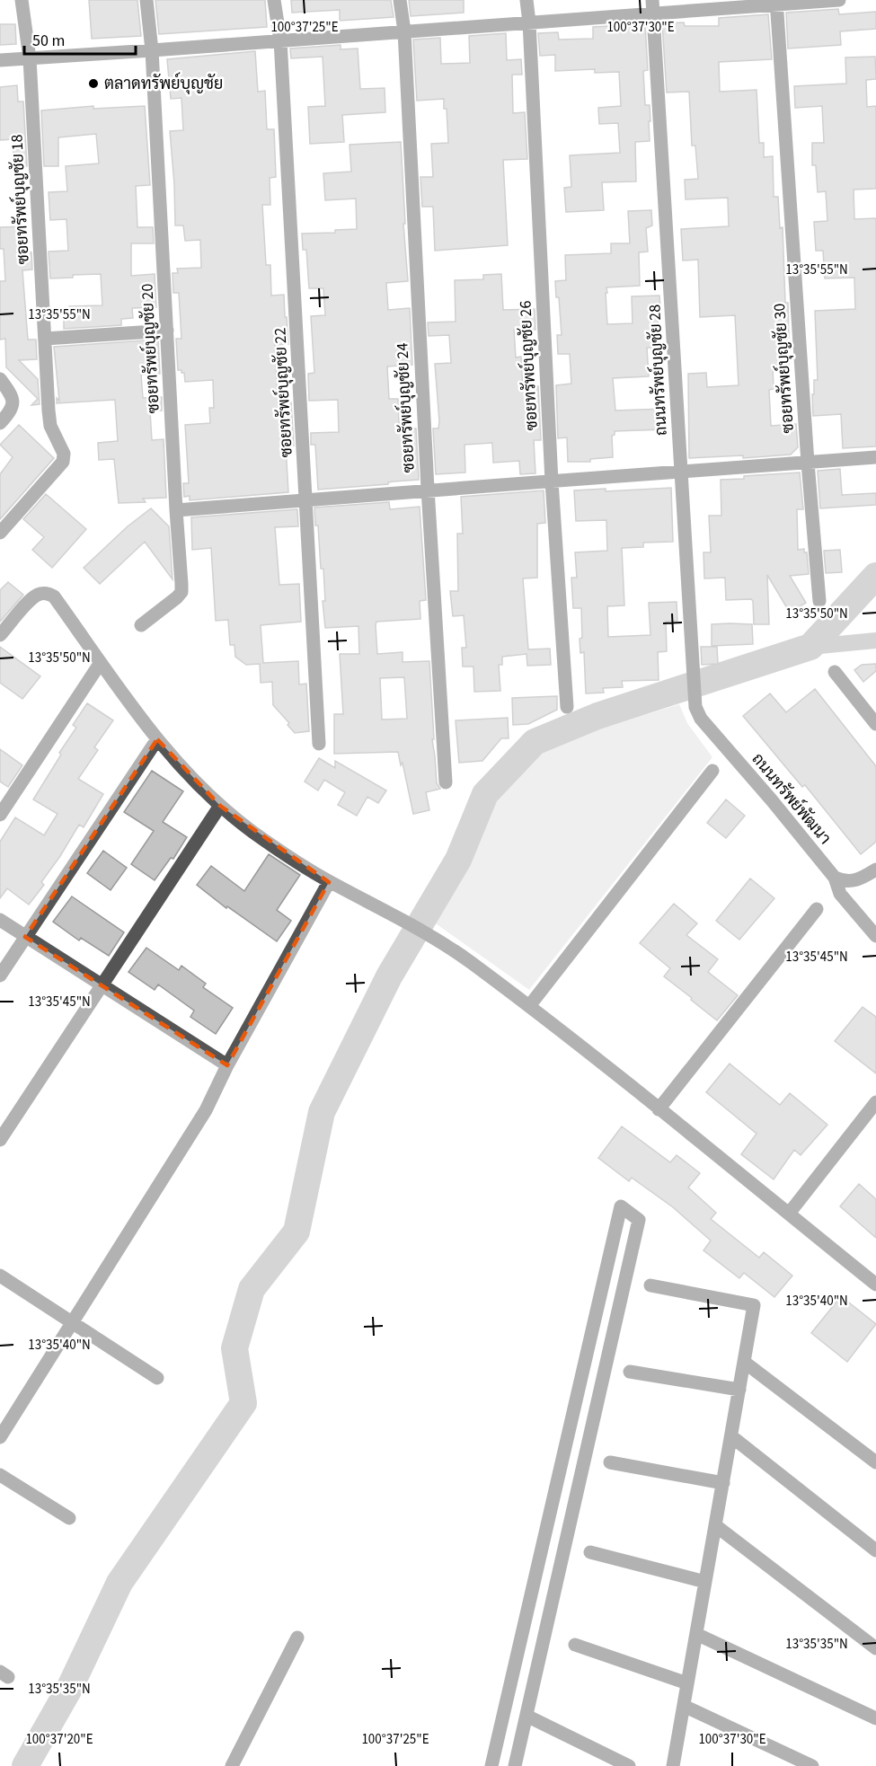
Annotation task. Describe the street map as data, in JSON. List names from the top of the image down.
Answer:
{
  "streets": {
    "street": [
      "ซอยทรัพย์บุญชัย 18",
      "ซอยทรัพย์บุญชัย 20",
      "ซอยทรัพย์บุญชัย 26",
      "ซอยทรัพย์บุญชัย 30",
      "ถนนทรัพย์บุญชัย 28",
      "ซอยทรัพย์บุญชัย 22",
      "ซอยทรัพย์บุญชัย 24",
      "ถนนทรัพย์พัฒนา"
    ]
  },
  "crossings": [
    ["ถนนทรัพย์บุญชัย 28", "ถนนทรัพย์พัฒนา"]
  ],
  "places": ["ตลาดทรัพย์บุญชัย"],
  "scale_bar": "50 m",
  "coordinates": [
    "100°37'25\"E",
    "100°37'30\"E",
    "13°35'55\"N",
    "13°35'50\"N",
    "13°35'45\"N",
    "13°35'40\"N",
    "13°35'35\"N",
    "100°37'20\"E"
  ]
}
